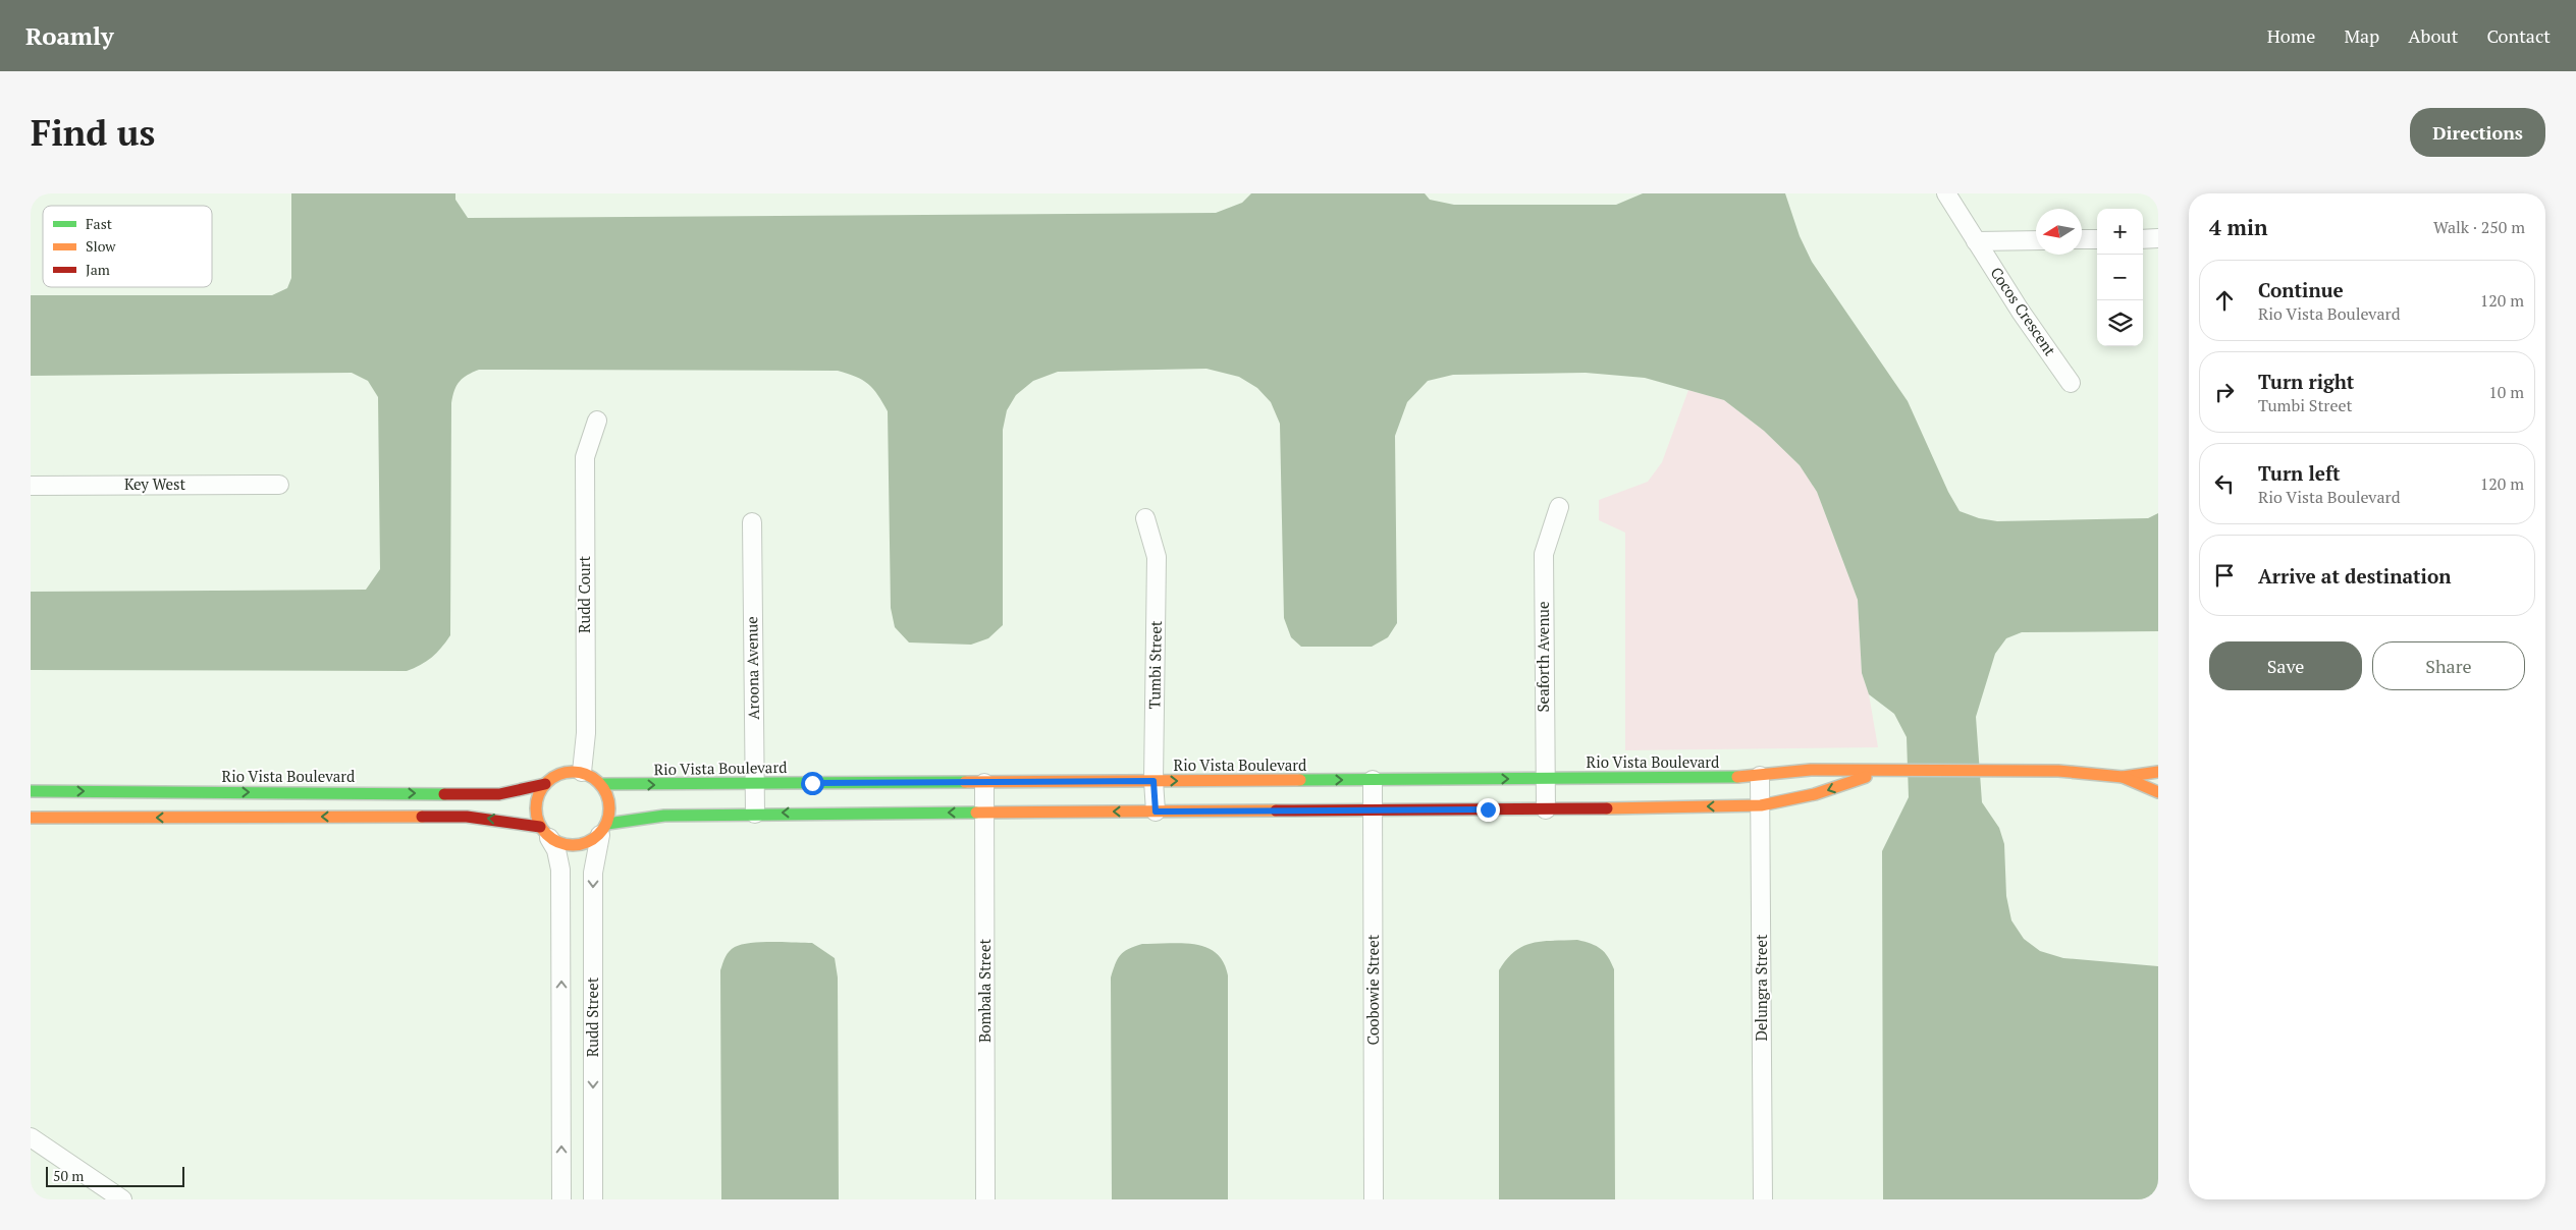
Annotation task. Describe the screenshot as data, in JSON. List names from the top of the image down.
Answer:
{
  "streets": {
    "street": [
      "Cocos Crescent",
      "Key West",
      "Rudd Court",
      "Seaforth Avenue",
      "Tumbi Street",
      "Aroona Avenue",
      "Rio Vista Boulevard",
      "Delungra Street",
      "Coobowie Street",
      "Bombala Street",
      "Rudd Street"
    ]
  },
  "crossings": [
    ["Rudd Court", "Rio Vista Boulevard"],
    ["Rudd Court", "Rudd Street"],
    ["Seaforth Avenue", "Rio Vista Boulevard"],
    ["Tumbi Street", "Rio Vista Boulevard"],
    ["Aroona Avenue", "Rio Vista Boulevard"],
    ["Rio Vista Boulevard", "Delungra Street"],
    ["Rio Vista Boulevard", "Coobowie Street"],
    ["Rio Vista Boulevard", "Bombala Street"],
    ["Rio Vista Boulevard", "Rudd Street"]
  ],
  "legend": ["Fast", "Slow", "Jam"],
  "scale_bar": "50 m",
  "north": "left",
  "page": {
    "header": "Roamly",
    "nav": [
      "Home",
      "Map",
      "About",
      "Contact"
    ],
    "buttons": [
      "Directions",
      ["Save", "Share"]
    ],
    "title": "Find us",
    "heading": ["4 min", "Walk · 250 m"],
    "map_buttons": ["+", "−"],
    "list": [
      ["Continue", "Rio Vista Boulevard", "120 m"],
      ["Turn right", "Tumbi Street", "10 m"],
      ["Turn left", "Rio Vista Boulevard", "120 m"],
      "Arrive at destination"
    ],
    "scale": "50 m"
  }
}
